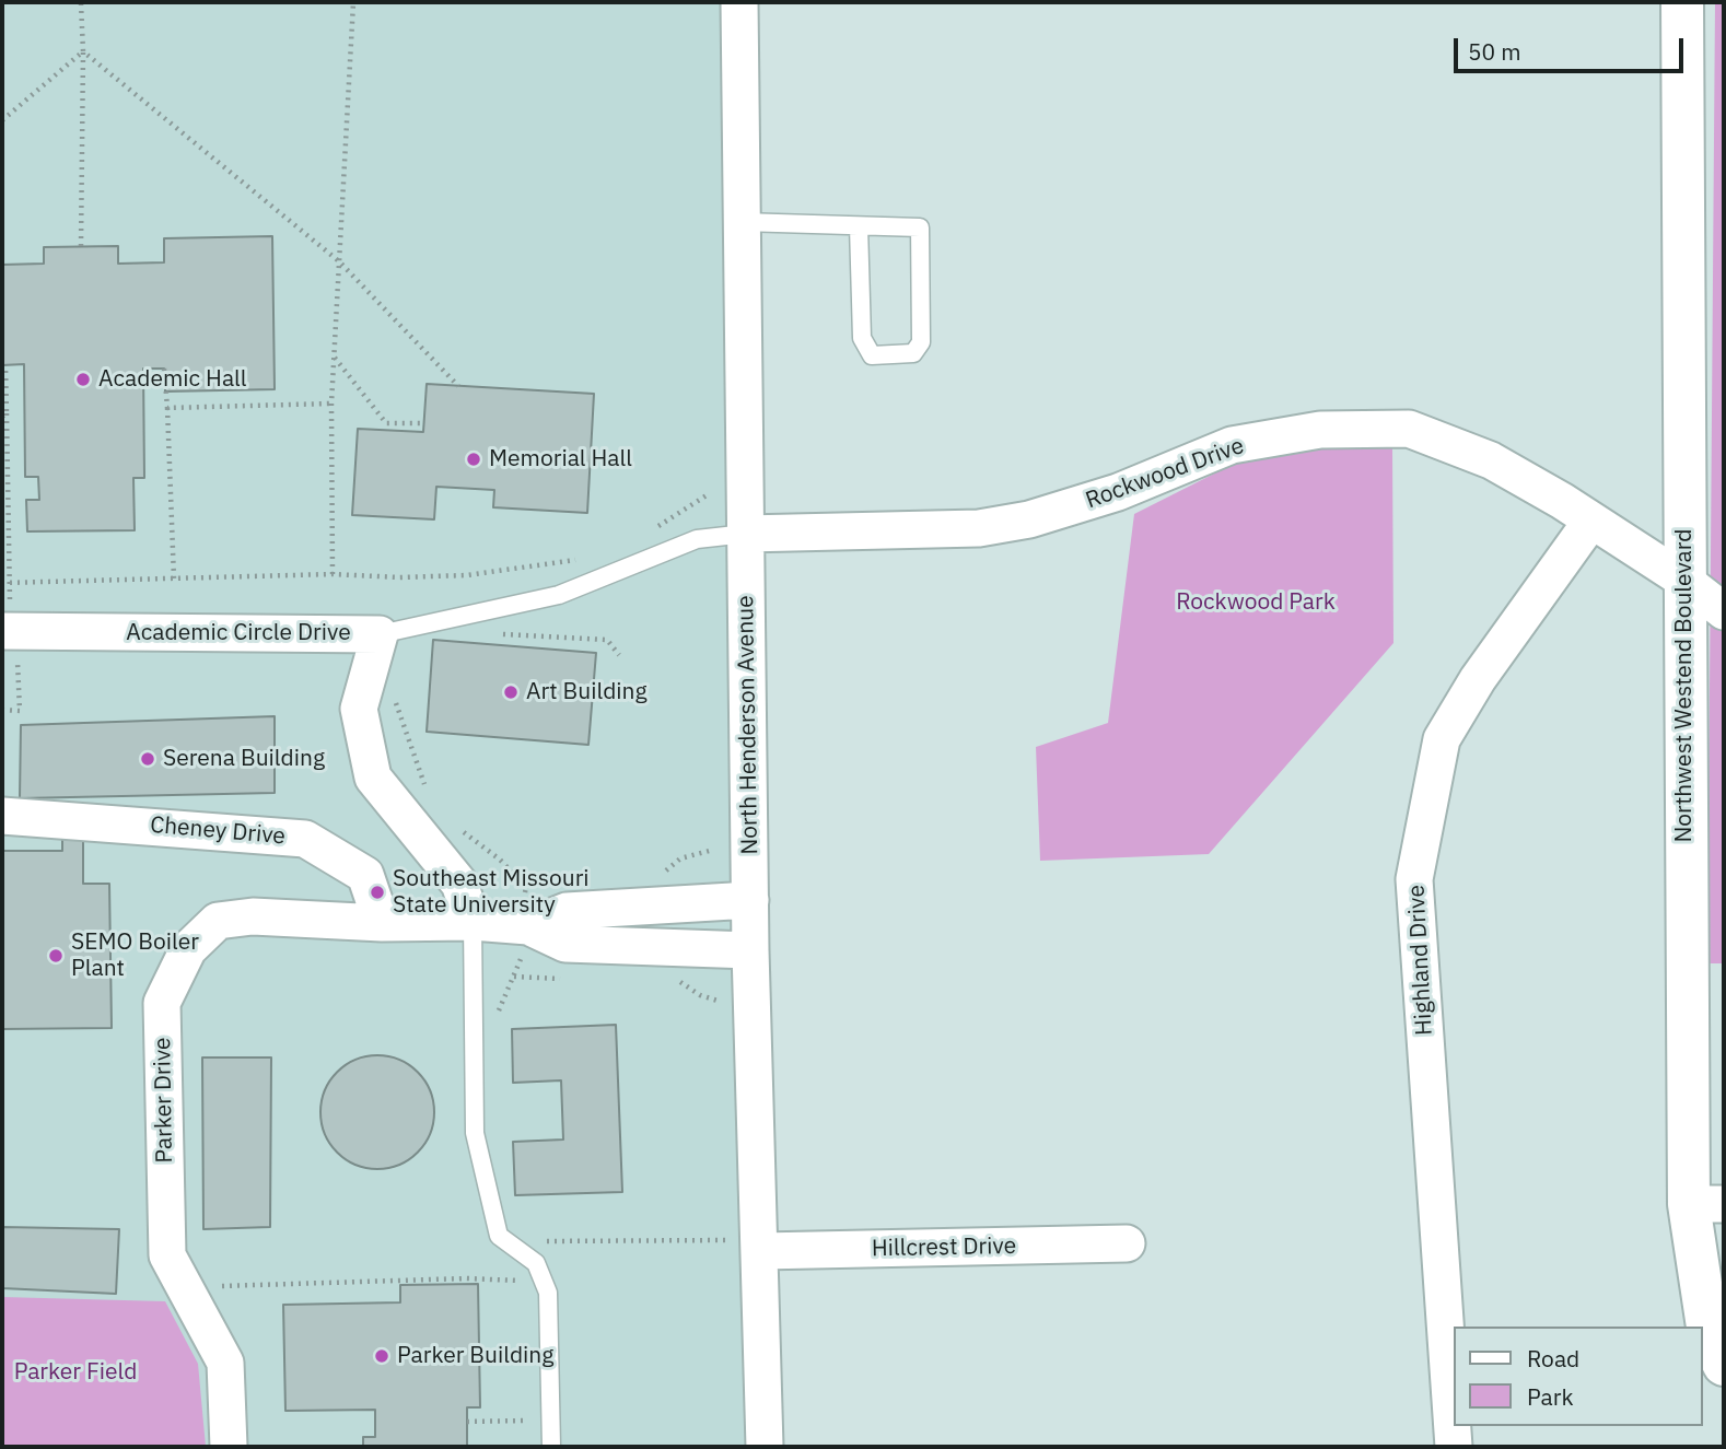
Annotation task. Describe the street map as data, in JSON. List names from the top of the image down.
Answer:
{
  "streets": {
    "street": [
      "Rockwood Drive",
      "Academic Circle Drive",
      "Northwest Westend Boulevard",
      "North Henderson Avenue",
      "Cheney Drive",
      "Highland Drive",
      "Parker Drive",
      "Hillcrest Drive"
    ]
  },
  "crossings": [
    ["Rockwood Drive", "Northwest Westend Boulevard"],
    ["Rockwood Drive", "North Henderson Avenue"],
    ["Rockwood Drive", "Highland Drive"],
    ["North Henderson Avenue", "Hillcrest Drive"],
    ["Cheney Drive", "Parker Drive"]
  ],
  "parks": ["Rockwood Park", "Parker Field"],
  "places": [
    "Academic Hall",
    "Memorial Hall",
    "Art Building",
    "Serena Building",
    "Southeast Missouri State University",
    "SEMO Boiler Plant",
    "Parker Building"
  ],
  "legend": ["Road", "Park"],
  "scale_bar": "50 m"
}
